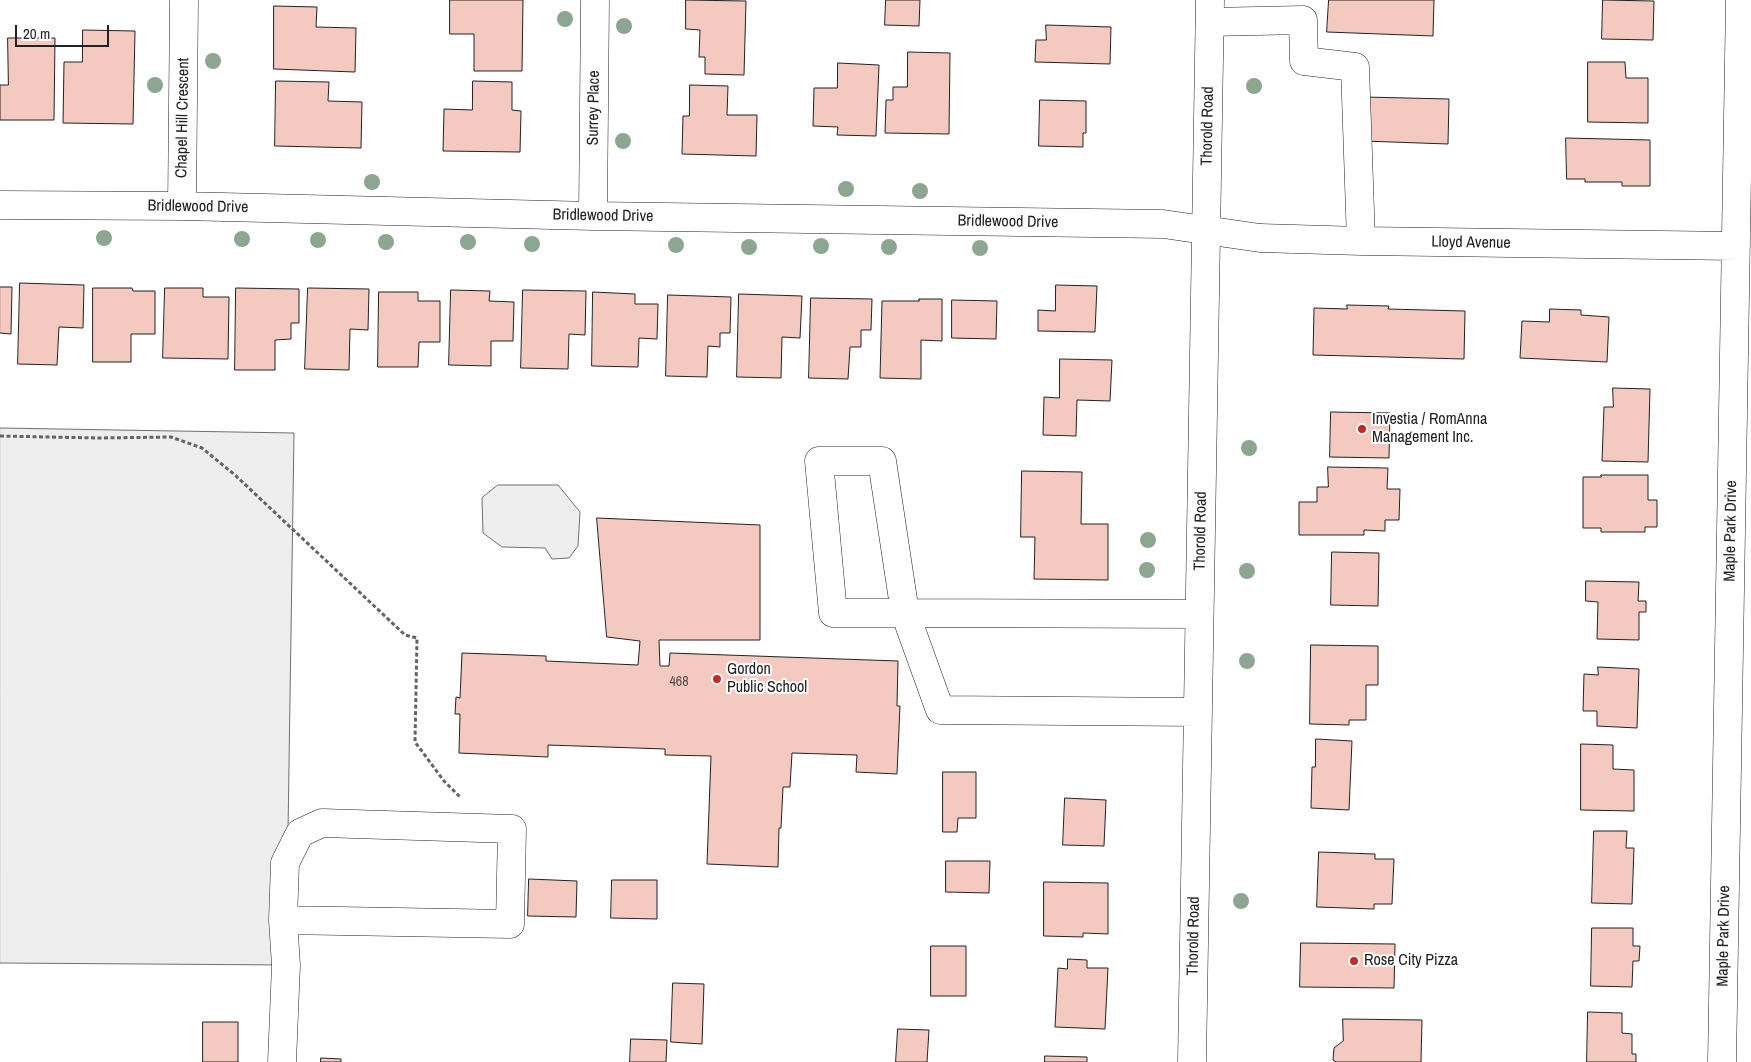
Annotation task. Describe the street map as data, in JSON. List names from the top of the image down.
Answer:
{
  "streets": {
    "street": [
      "Surrey Place",
      "Chapel Hill Crescent",
      "Thorold Road",
      "Bridlewood Drive",
      "Lloyd Avenue",
      "Maple Park Drive"
    ]
  },
  "crossings": [
    ["Surrey Place", "Bridlewood Drive"],
    ["Chapel Hill Crescent", "Bridlewood Drive"],
    ["Thorold Road", "Bridlewood Drive"],
    ["Thorold Road", "Lloyd Avenue"],
    ["Bridlewood Drive", "Lloyd Avenue"],
    ["Lloyd Avenue", "Maple Park Drive"]
  ],
  "places": ["Investia / RomAnna Management Inc.", "Gordon Public School", "Rose City Pizza"],
  "house_numbers": ["468"],
  "scale_bar": "20 m"
}
